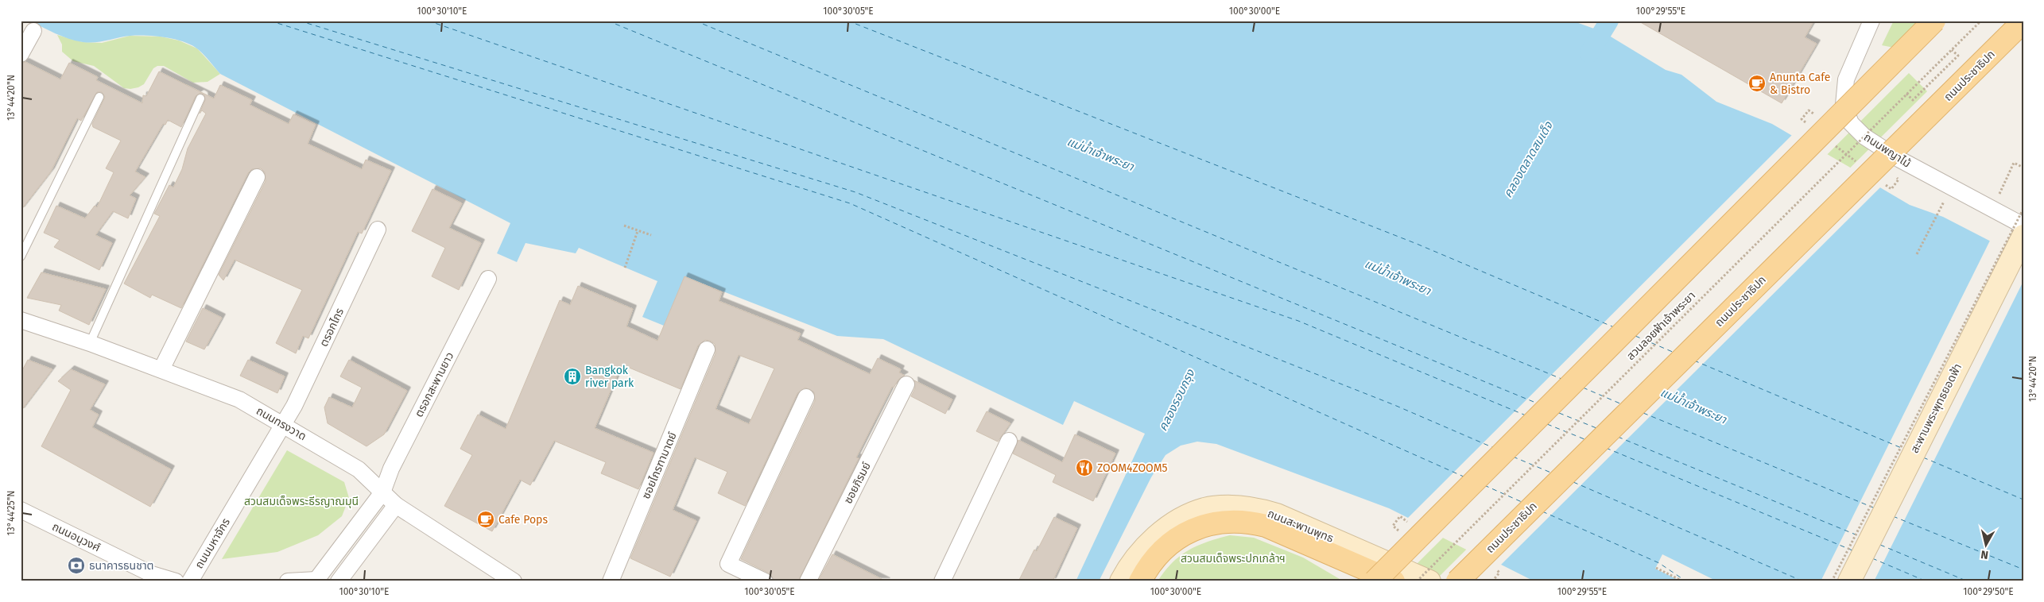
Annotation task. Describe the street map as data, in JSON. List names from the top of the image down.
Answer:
{
  "streets": {
    "main road": ["ถนนประชาธิปก", "สะพานพระพุทธยอดฟ้า", "ถนนสะพานพุทธ"],
    "street": [
      "ถนนพญาไม้",
      "ตรอกไกร",
      "ตรอกสะพานยาว",
      "ถนนทรงวาด",
      "ซอยไกรฑามาตย์",
      "ซอยภิรมย์",
      "ถนนอนุวงศ์",
      "ถนนมหาจักร"
    ],
    "path": ["สวนลอยฟ้าเจ้าพระยา"]
  },
  "crossings": [
    ["ตรอกไกร", "ถนนทรงวาด"],
    ["ตรอกไกร", "ถนนมหาจักร"],
    ["ตรอกสะพานยาว", "ถนนทรงวาด"],
    ["ถนนทรงวาด", "ถนนมหาจักร"]
  ],
  "water": ["แม่น้ำเจ้าพระยา", "คลองตลาดสมเด็จ", "คลองรอบกรุง"],
  "parks": ["สวนสมเด็จพระธีรญาณมุนี", "สวนสมเด็จพระปกเกล้าฯ"],
  "places": {
    "cafe": ["Anunta Cafe & Bistro", "Cafe Pops"],
    "building": ["Bangkok river park"],
    "restaurant": ["ZOOM4ZOOM5"],
    "bank": ["ธนาคารธนชาต"]
  },
  "north": "bottom",
  "coordinates": [
    "100°30'10\"E",
    "100°30'05\"E",
    "100°30'00\"E",
    "100°29'55\"E",
    "13°44'20\"N",
    "13°44'25\"N",
    "100°29'50\"E"
  ]
}
